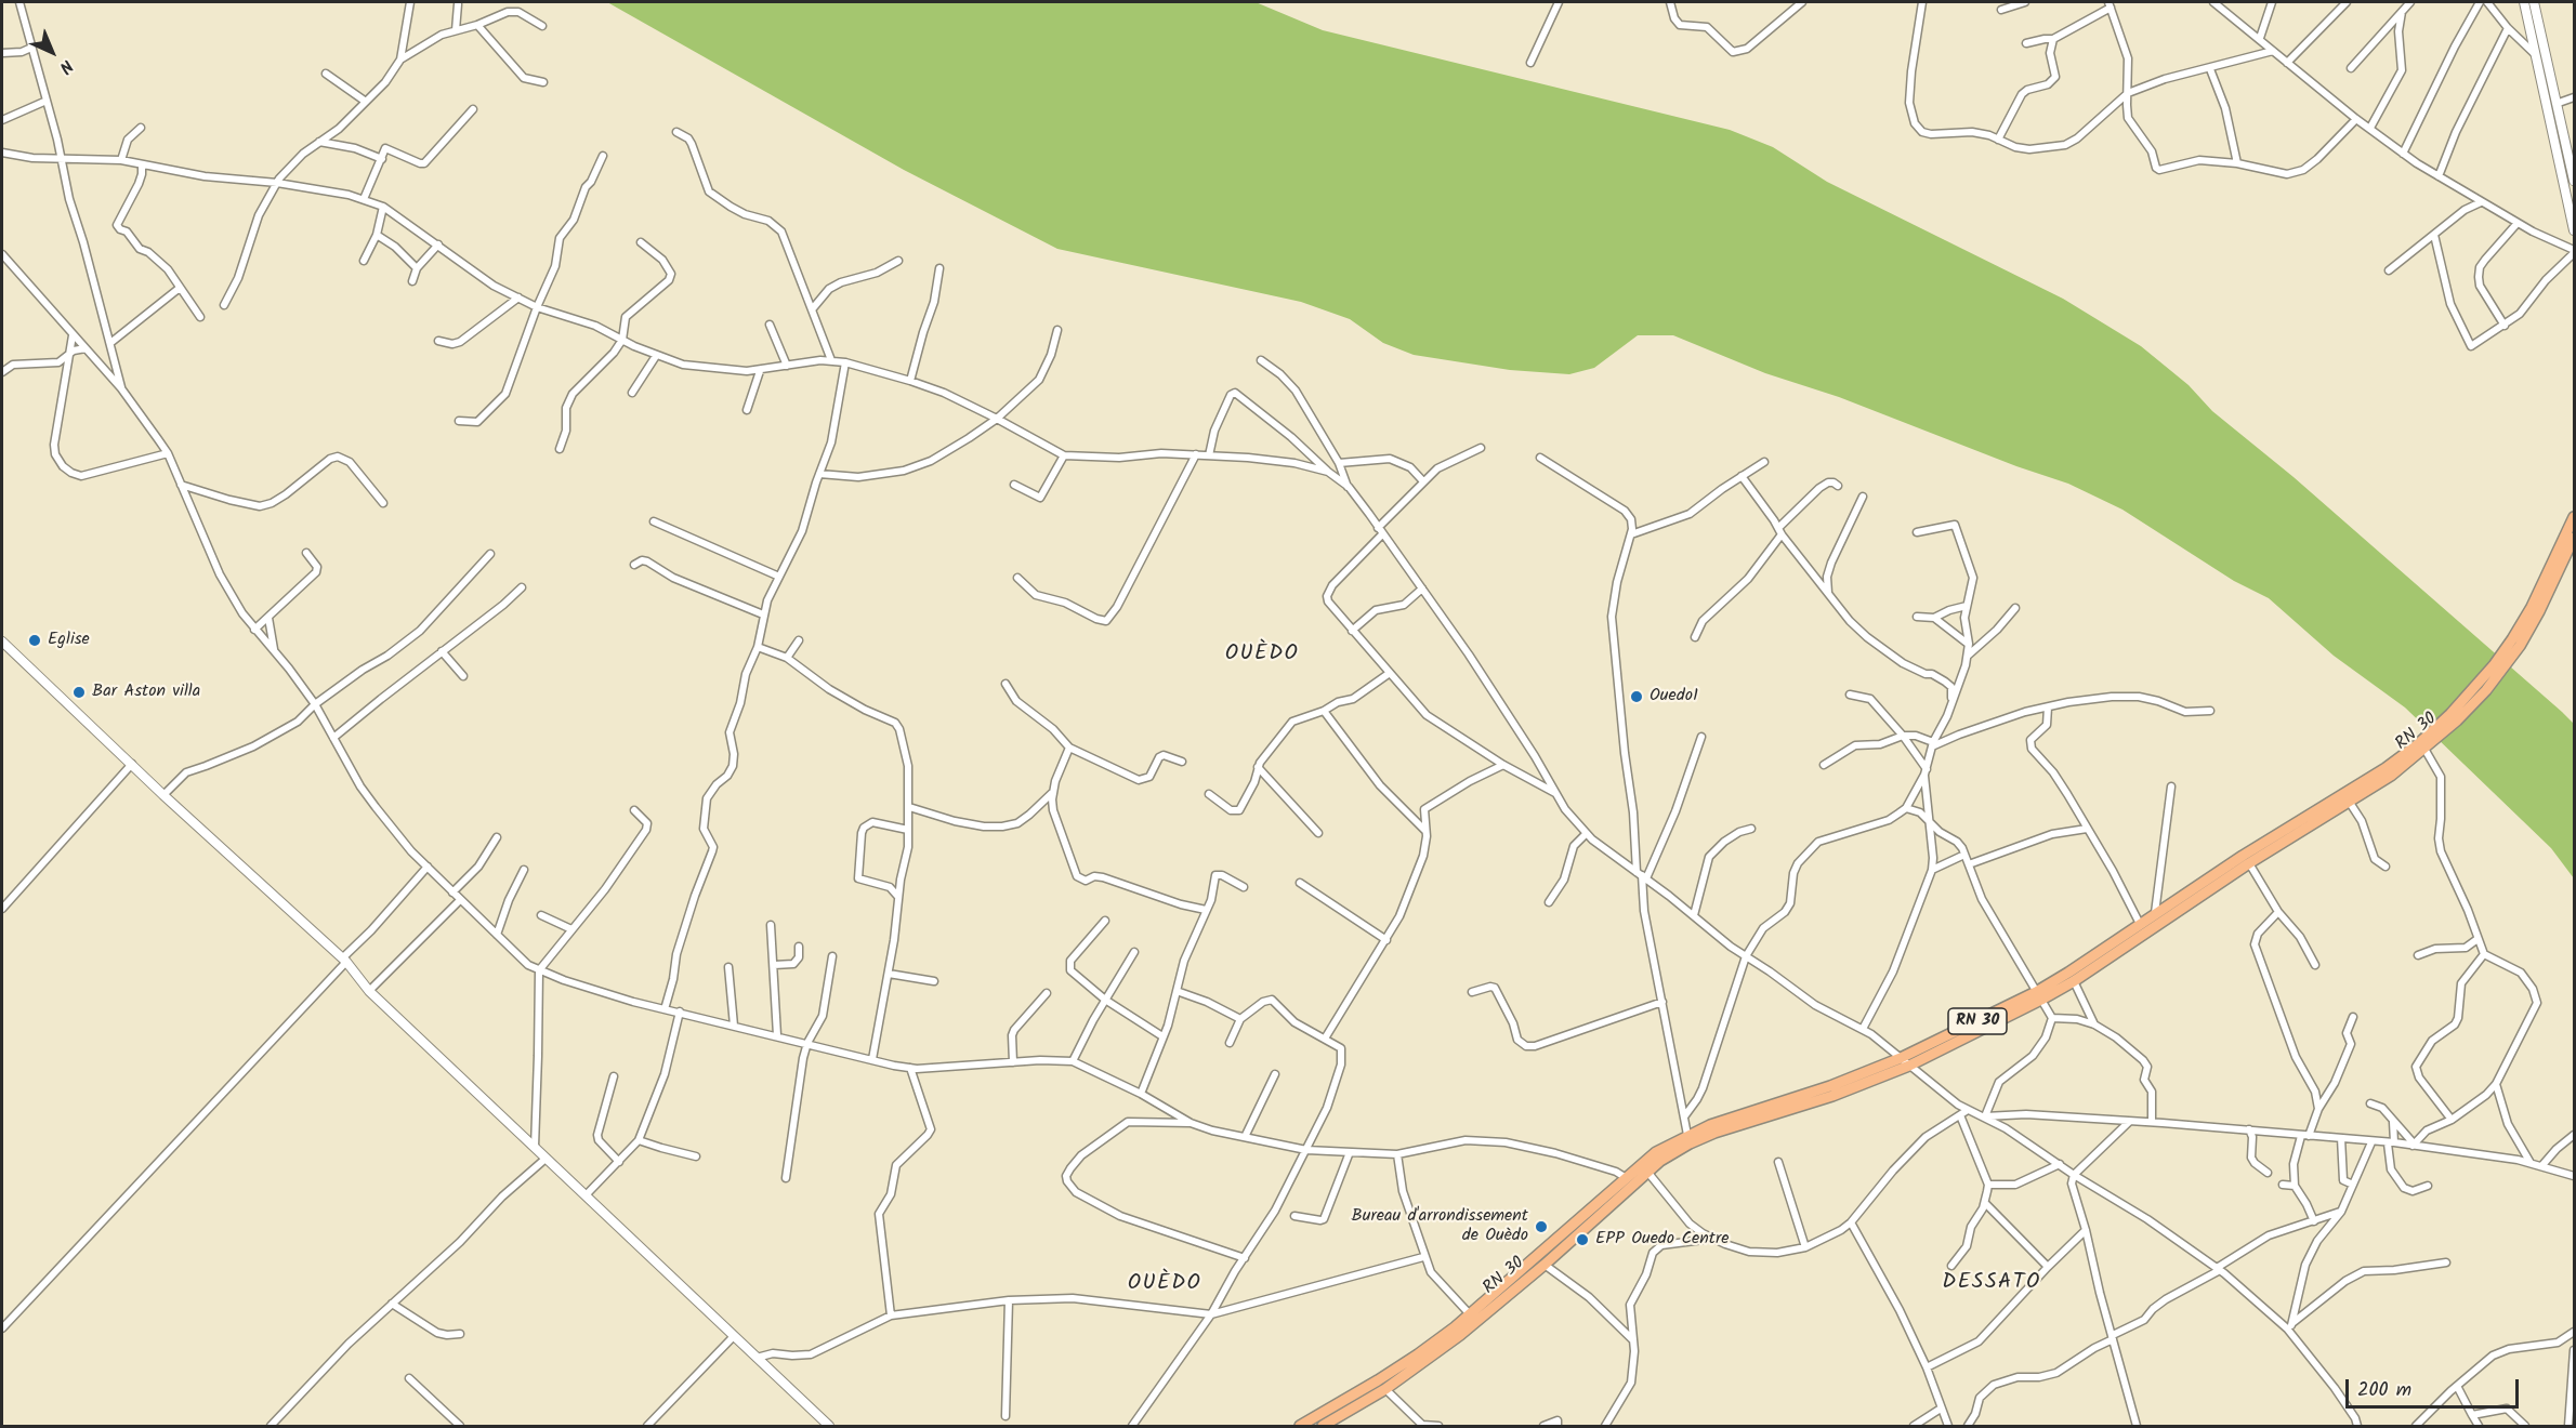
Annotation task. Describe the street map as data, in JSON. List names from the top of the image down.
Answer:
{
  "streets": {
    "main road": ["RN 30"]
  },
  "districts": ["OUÈDO", "DESSATO", "OUÈDO"],
  "places": [
    "Eglise",
    "Bar Aston villa",
    "Ouedo1",
    "Bureau d'arrondissement de Ouèdo",
    "EPP Ouedo Centre"
  ],
  "scale_bar": "200 m",
  "north": "bottom right"
}
